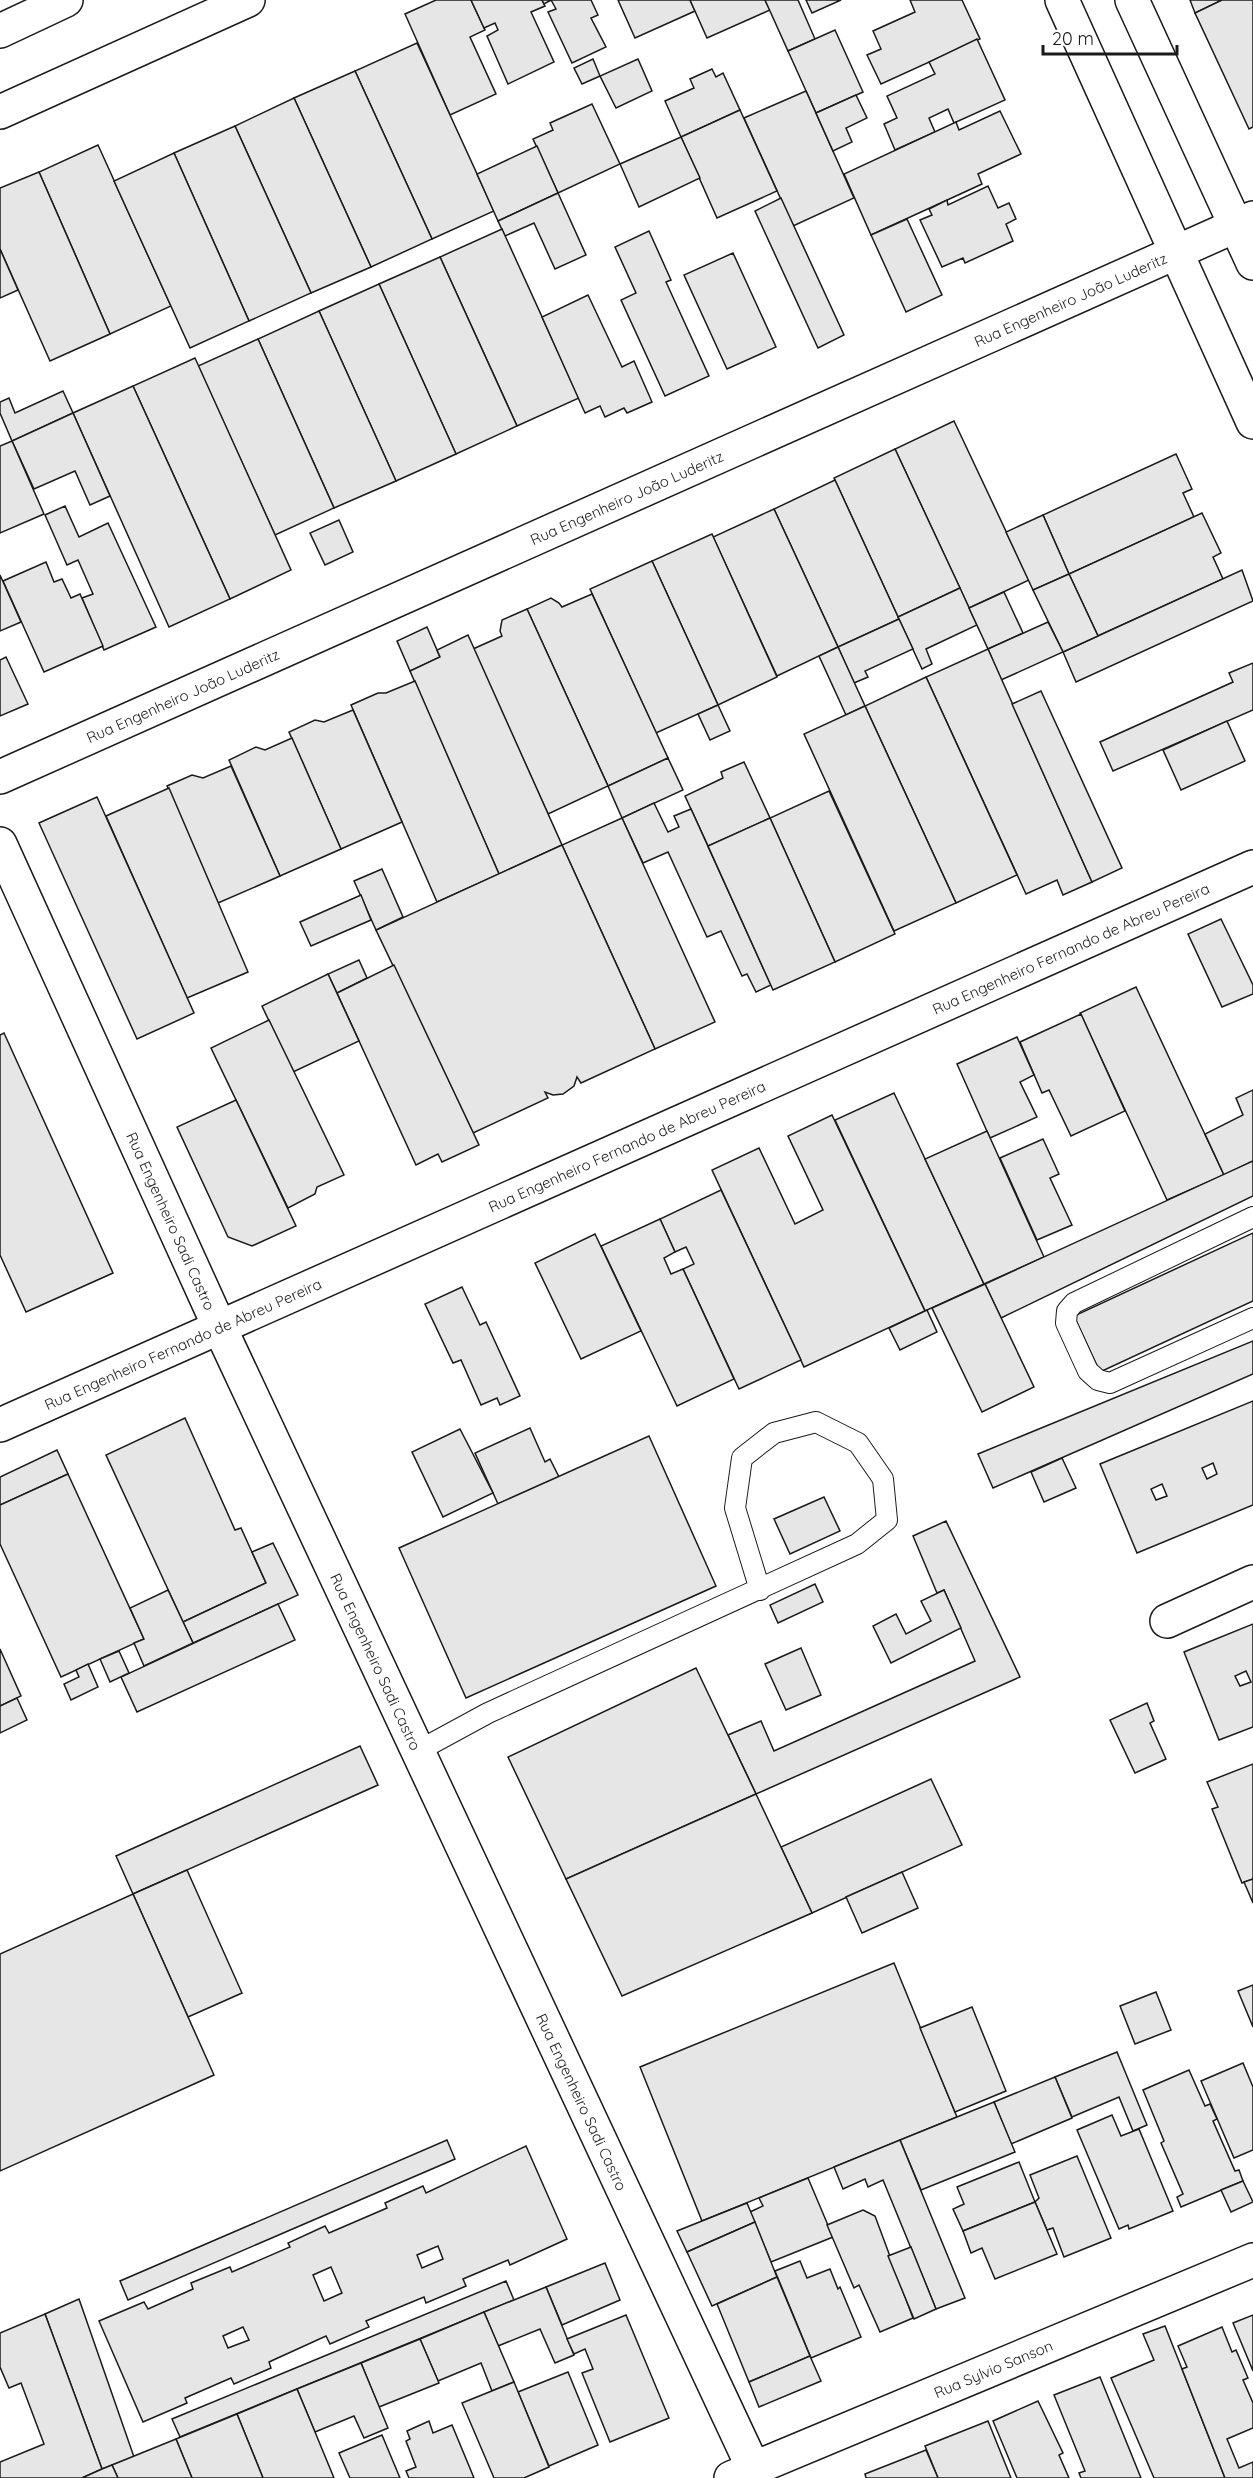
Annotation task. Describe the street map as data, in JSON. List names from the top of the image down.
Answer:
{
  "streets": {
    "street": [
      "Rua Engenheiro João Luderitz",
      "Rua Engenheiro Fernando de Abreu Pereira",
      "Rua Engenheiro Sadi Castro",
      "Rua Sylvio Sanson"
    ]
  },
  "crossings": [
    ["Rua Engenheiro Fernando de Abreu Pereira", "Rua Engenheiro Sadi Castro"],
    ["Rua Engenheiro Sadi Castro", "Rua Sylvio Sanson"]
  ],
  "scale_bar": "20 m"
}
